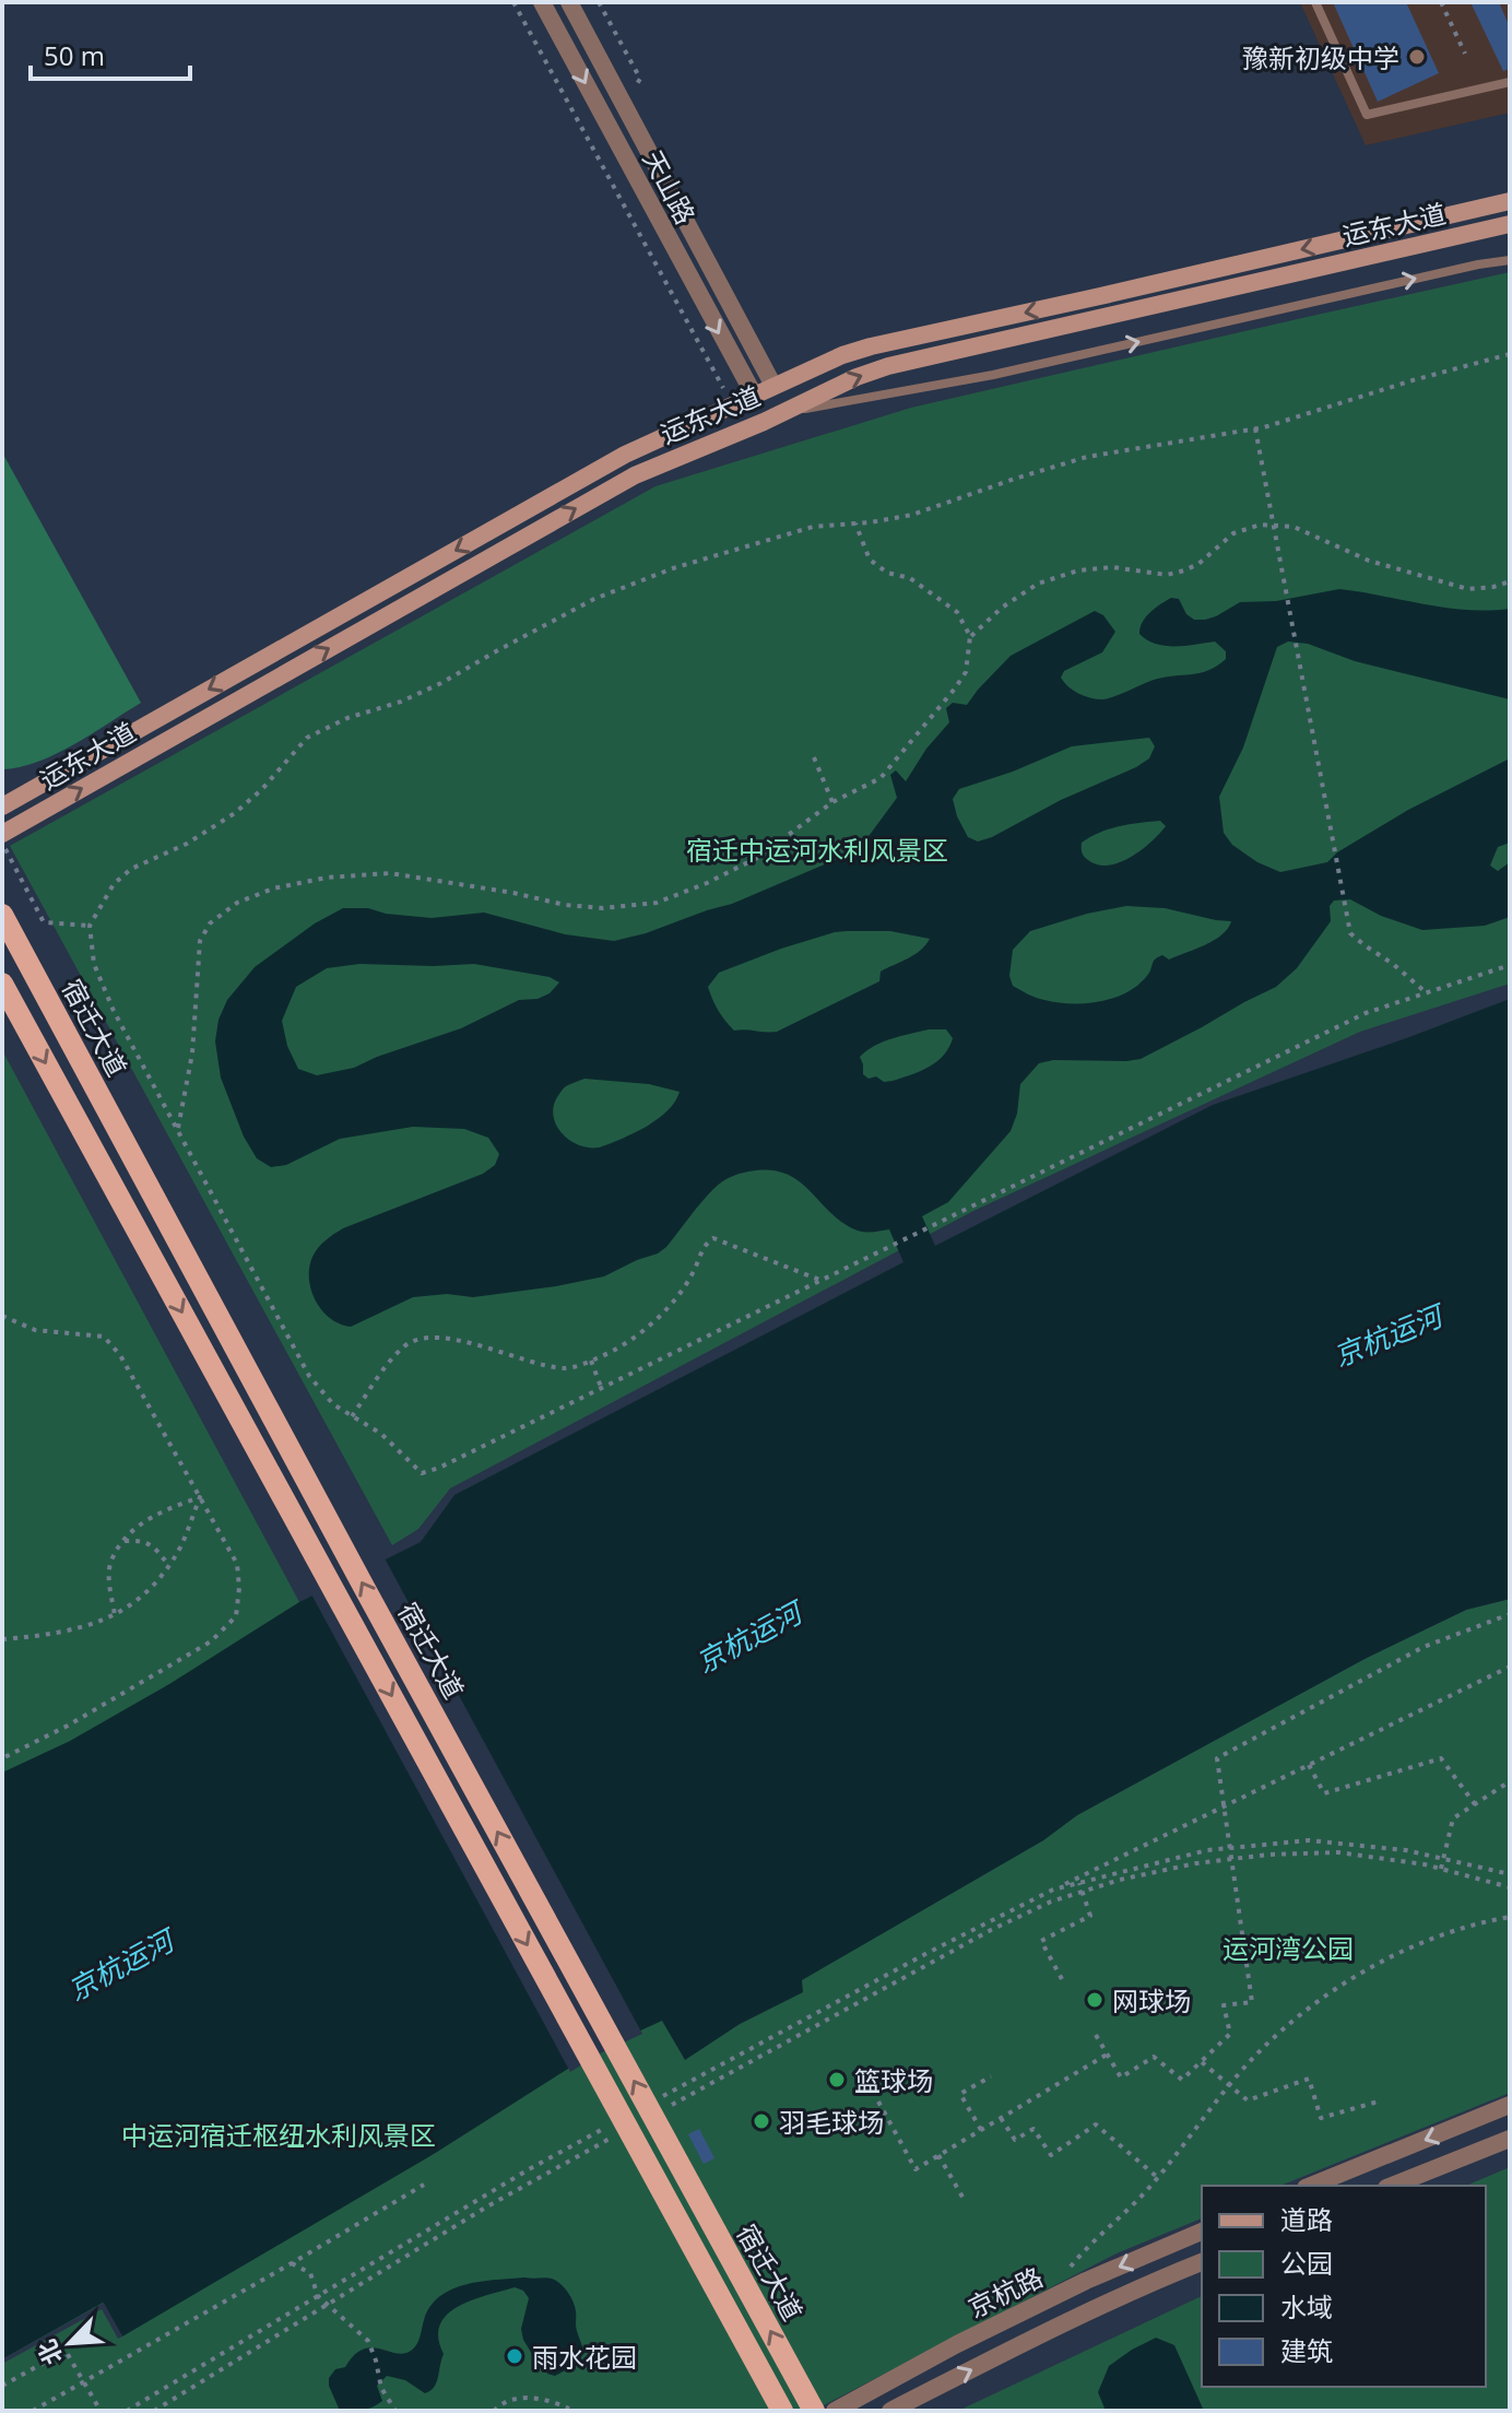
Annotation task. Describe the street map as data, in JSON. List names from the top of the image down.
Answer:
{
  "streets": {
    "main road": ["运东大道", "宿迁大道"],
    "street": ["天山路", "京杭路"]
  },
  "crossings": [
    ["天山路", "运东大道"]
  ],
  "water": ["京杭运河"],
  "parks": ["宿迁中运河水利风景区", "运河湾公园", "中运河宿迁枢纽水利风景区"],
  "places": [
    "豫新初级中学",
    "网球场",
    "篮球场",
    "羽毛球场",
    "雨水花园"
  ],
  "legend": [
    "道路",
    "公园",
    "水域",
    "建筑"
  ],
  "scale_bar": "50 m",
  "north": "bottom left"
}
